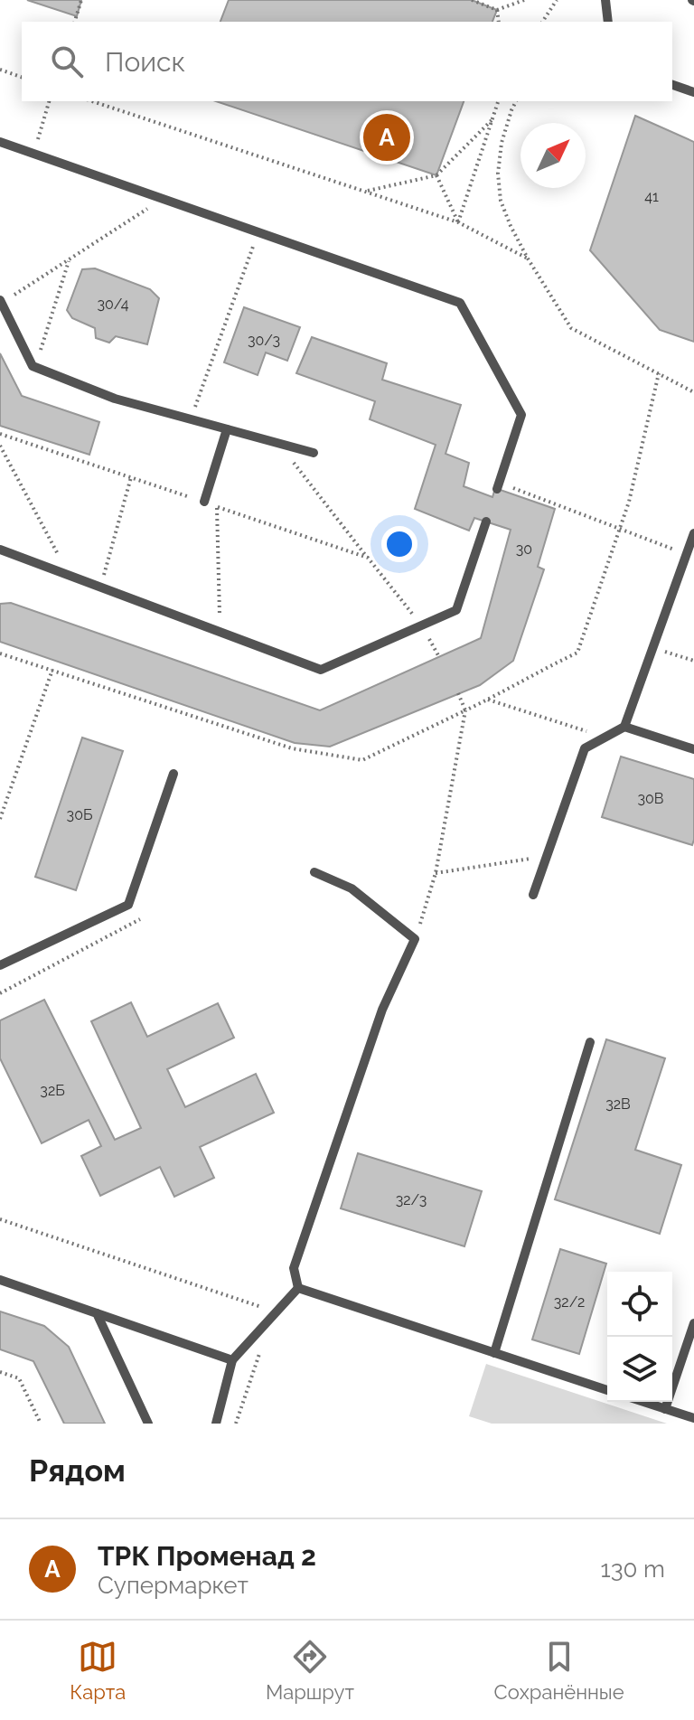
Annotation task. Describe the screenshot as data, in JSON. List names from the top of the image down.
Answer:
{
  "house_numbers": [
    "41",
    "30/4",
    "30/3",
    "30",
    "30В",
    "30Б",
    "32Б",
    "32В",
    "32/3",
    "32/2"
  ],
  "north": "top right",
  "page": {
    "search": "Поиск",
    "pins": "A",
    "heading": "Рядом",
    "list": [
      {
        "mark": "A",
        "name": "ТРК Променад 2",
        "note": "Супермаркет",
        "value": "130 m"
      }
    ],
    "nav": ["Карта", "Маршрут", "Сохранённые"]
  }
}
